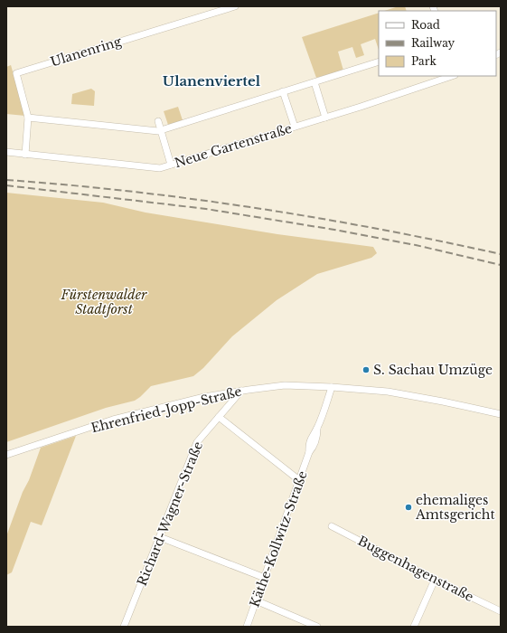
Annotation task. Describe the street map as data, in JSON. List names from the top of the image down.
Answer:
{
  "streets": {
    "street": [
      "Ulanenring",
      "Neue Gartenstraße",
      "Ehrenfried-Jopp-Straße",
      "Richard-Wagner-Straße",
      "Käthe-Kollwitz-Straße",
      "Buggenhagenstraße"
    ]
  },
  "crossings": [
    ["Ulanenring", "Neue Gartenstraße"],
    ["Ehrenfried-Jopp-Straße", "Richard-Wagner-Straße"],
    ["Ehrenfried-Jopp-Straße", "Käthe-Kollwitz-Straße"]
  ],
  "districts": ["Ulanenviertel"],
  "parks": ["Fürstenwalder Stadtforst"],
  "places": ["S. Sachau Umzüge", "ehemaliges Amtsgericht"],
  "legend": ["Road", "Railway", "Park"]
}
